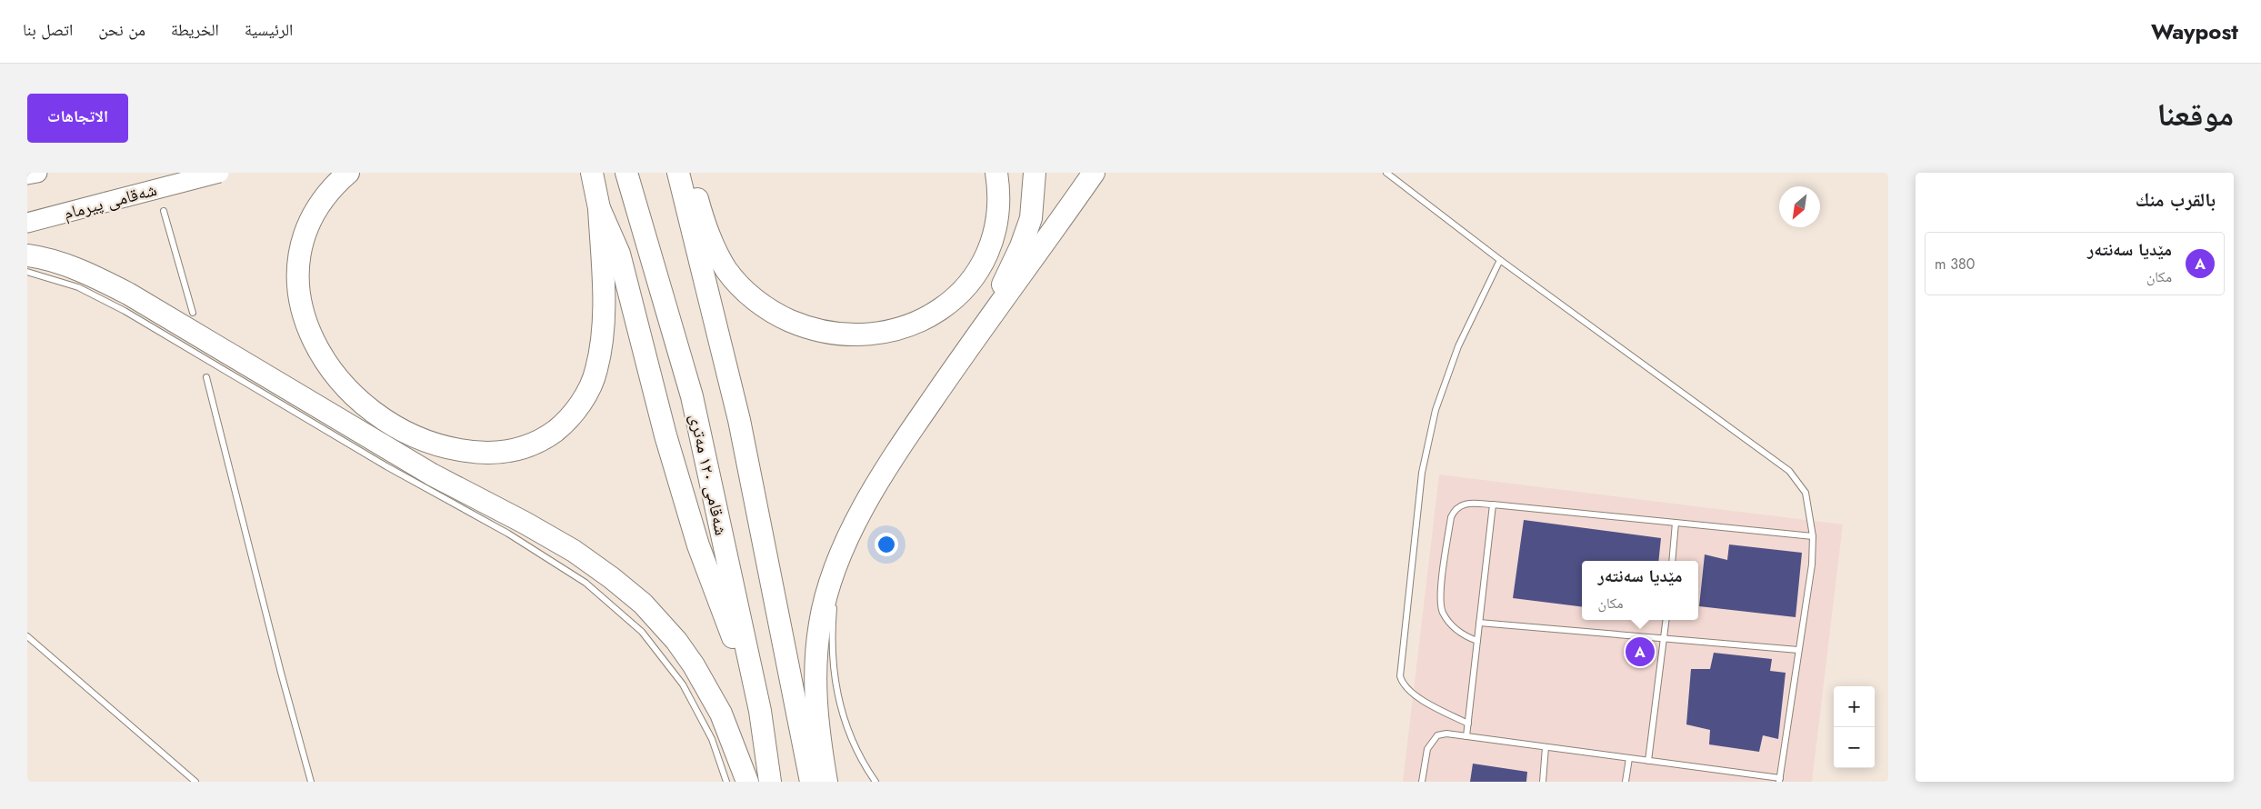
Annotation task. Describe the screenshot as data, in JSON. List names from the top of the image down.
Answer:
{
  "streets": {
    "highway": ["شەقامی پیرمام", "شەقامی ١٢٠ مەتری"]
  },
  "north": "bottom left",
  "page": {
    "header": "Waypost",
    "nav": [
      "الرئيسية",
      "الخريطة",
      "من نحن",
      "اتصل بنا"
    ],
    "title": "موقعنا",
    "buttons": "الاتجاهات",
    "heading": "بالقرب منك",
    "list": [
      {
        "mark": "A",
        "name": "مێدیا سەنتەر",
        "note": "مكان",
        "value": "380 m"
      }
    ],
    "popup": ["مێدیا سەنتەر", "مكان"],
    "pins": "A",
    "map_buttons": ["+", "−"]
  }
}
